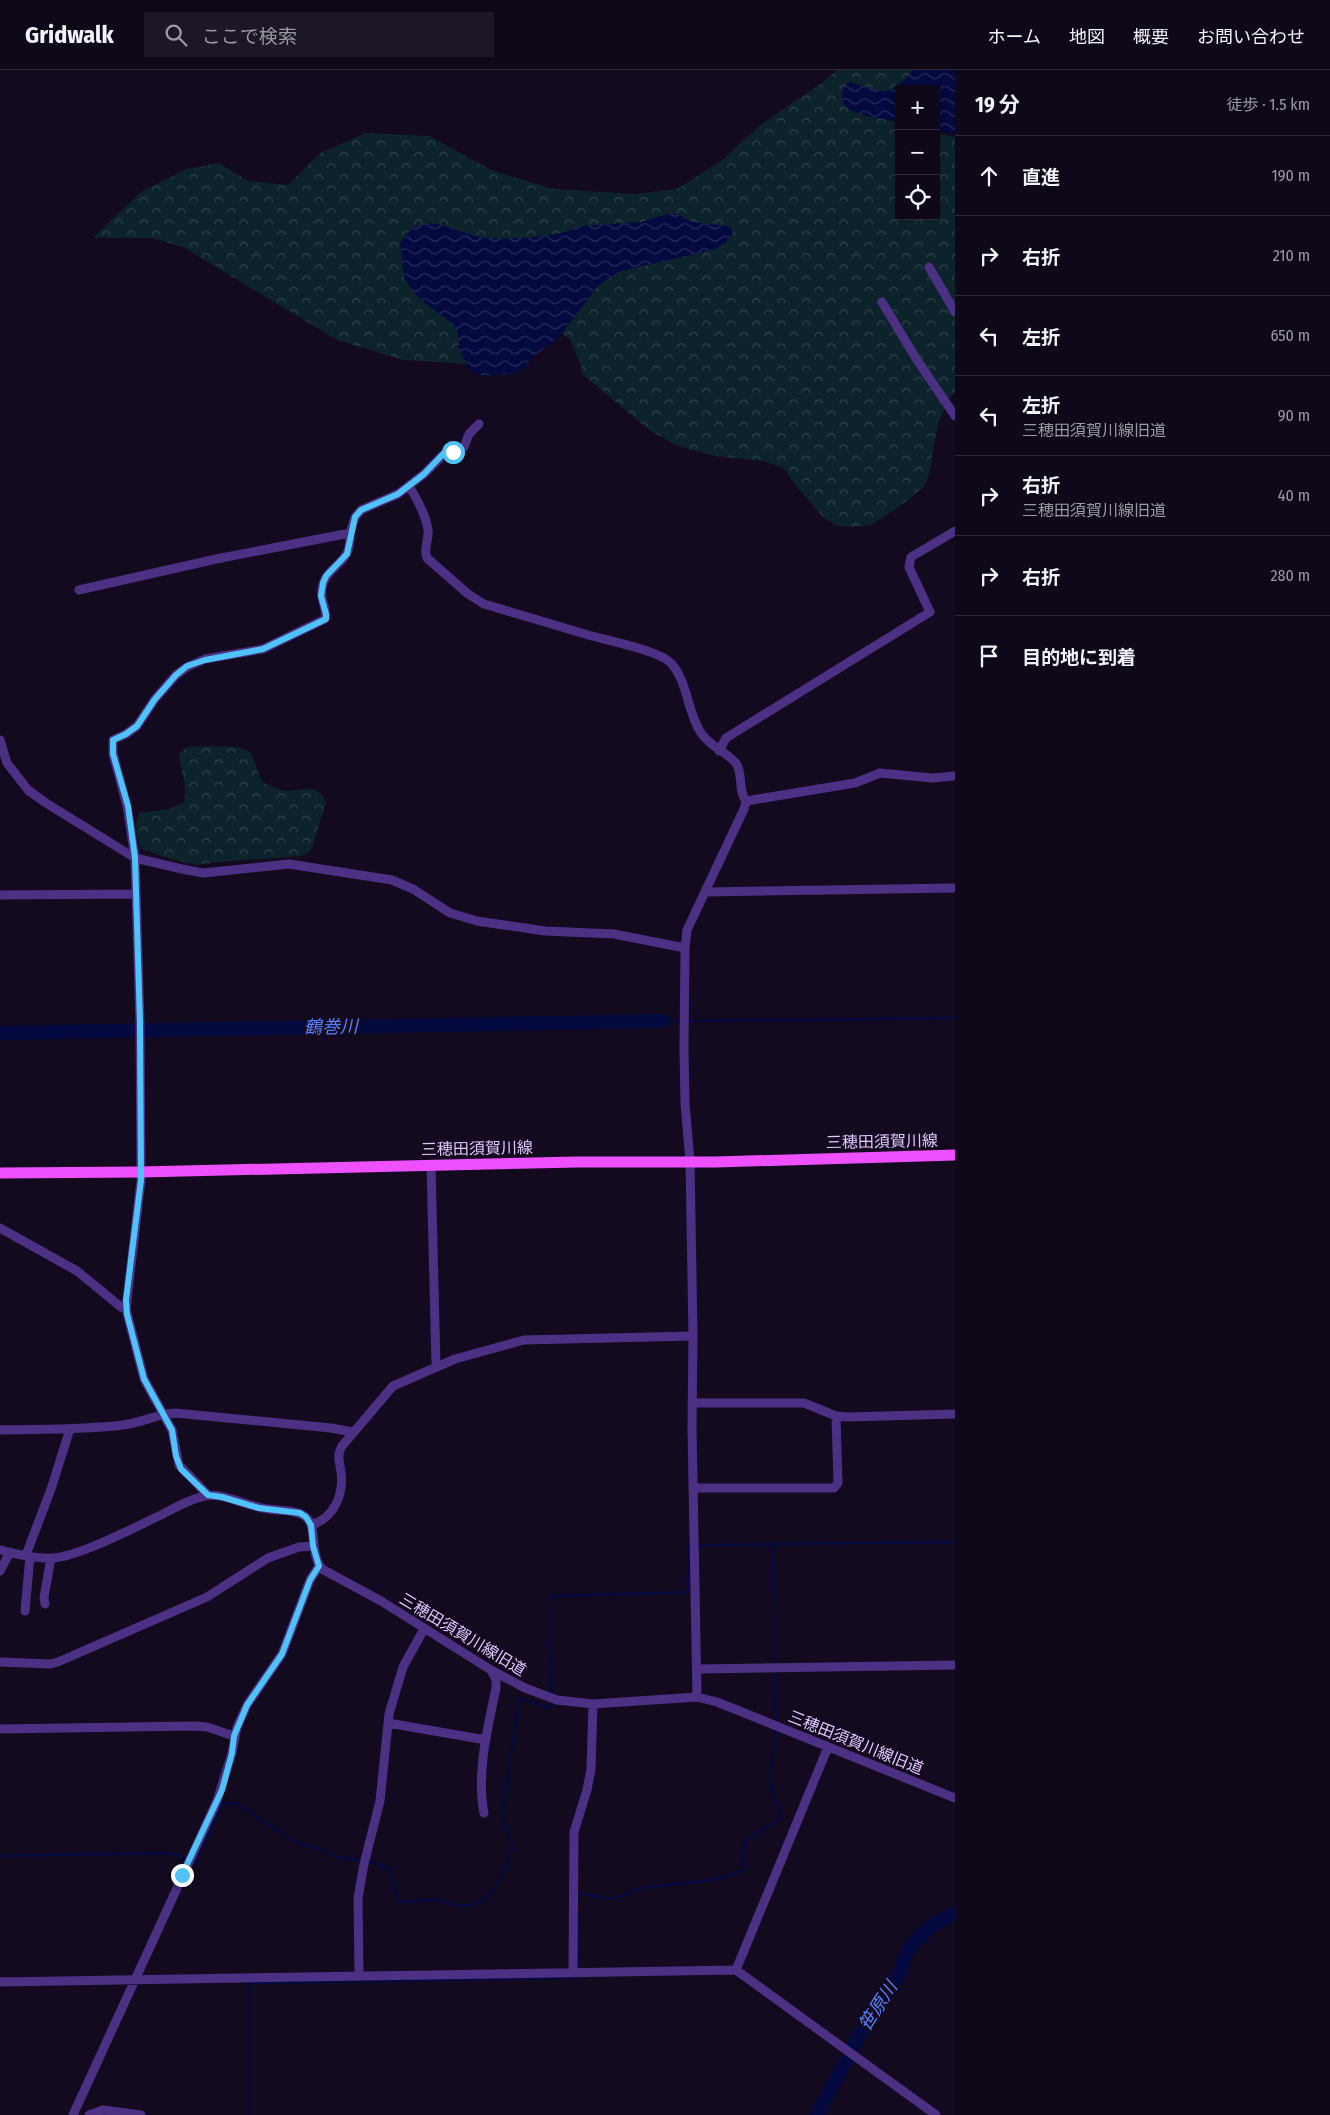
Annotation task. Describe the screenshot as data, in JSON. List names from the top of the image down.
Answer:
{
  "streets": {
    "main road": ["三穂田須賀川線"],
    "street": ["三穂田須賀川線旧道"]
  },
  "water": ["鶴巻川", "笹原川"],
  "page": {
    "header": "Gridwalk",
    "search": "ここで検索",
    "nav": [
      "ホーム",
      "地図",
      "概要",
      "お問い合わせ"
    ],
    "heading": ["19 分", "徒歩 · 1.5 km"],
    "map_buttons": ["+", "−"],
    "list": [
      ["直進", "190 m"],
      ["右折", "210 m"],
      ["左折", "650 m"],
      ["左折", "三穂田須賀川線旧道", "90 m"],
      ["右折", "三穂田須賀川線旧道", "40 m"],
      ["右折", "280 m"],
      "目的地に到着"
    ]
  }
}
